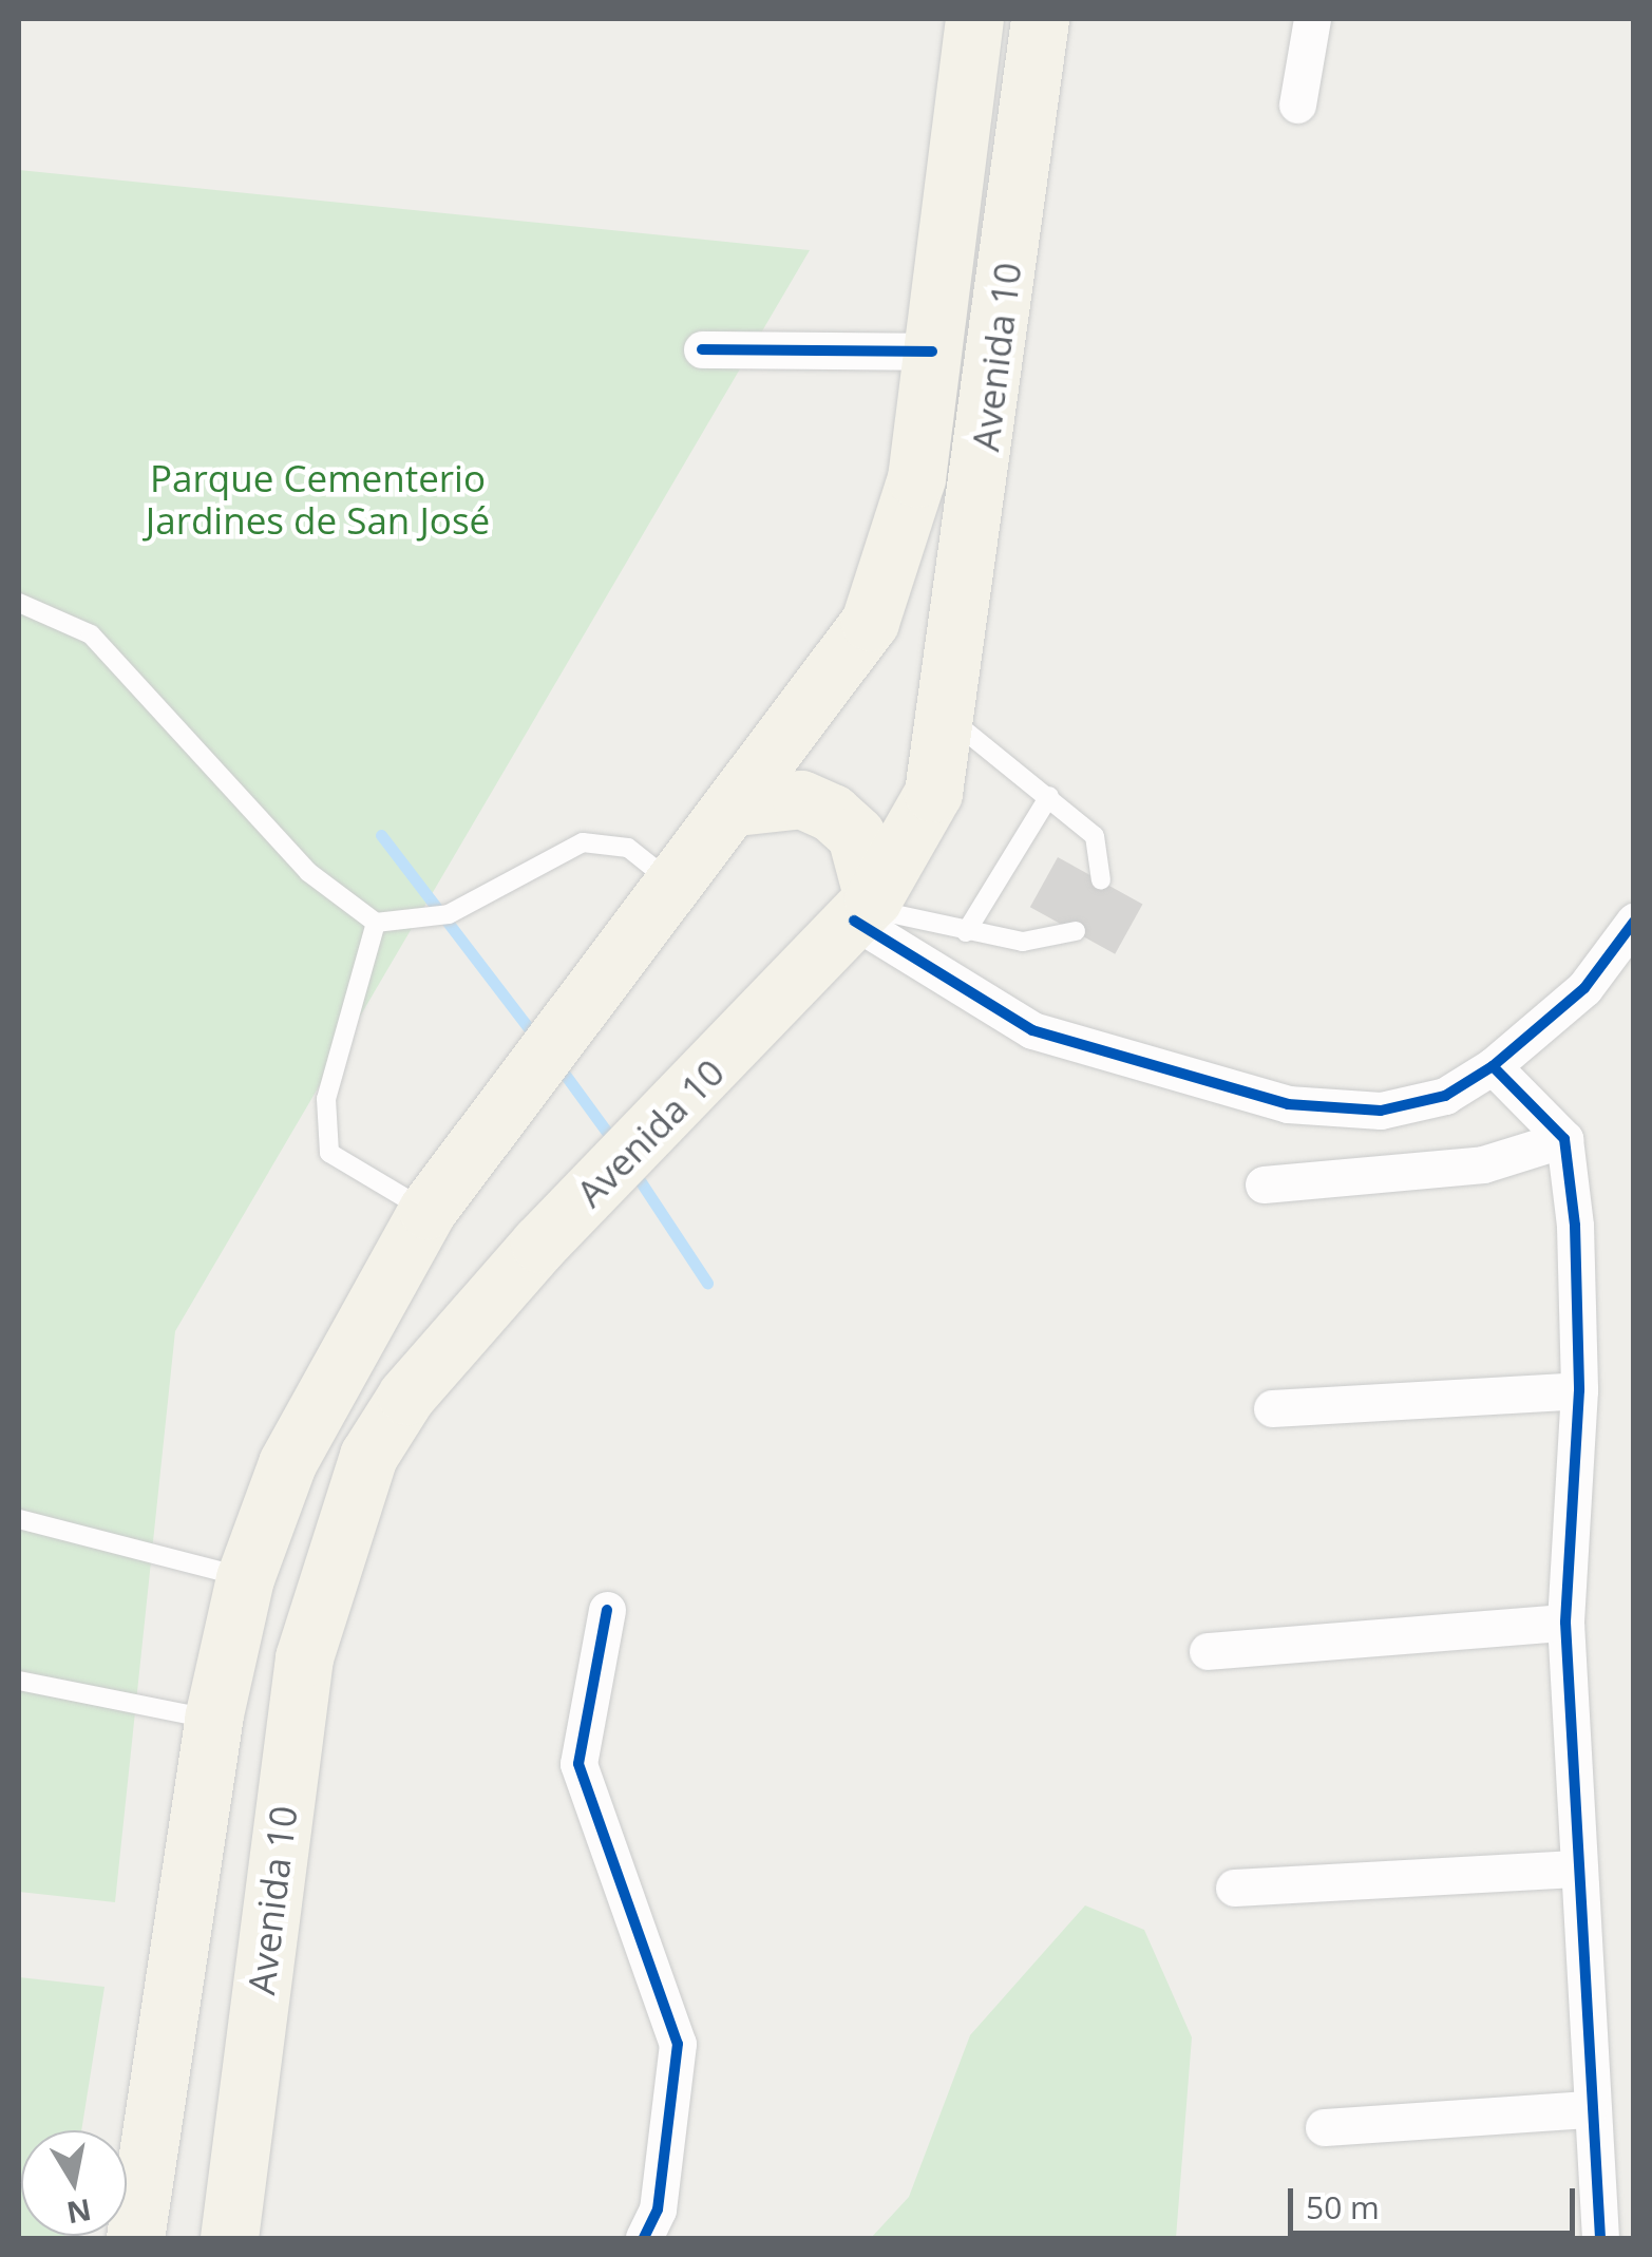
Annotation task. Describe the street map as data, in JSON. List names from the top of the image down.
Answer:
{
  "streets": {
    "main road": ["Avenida 10"]
  },
  "parks": ["Parque Cementerio Jardines de San José"],
  "scale_bar": "50 m",
  "north": "bottom"
}
